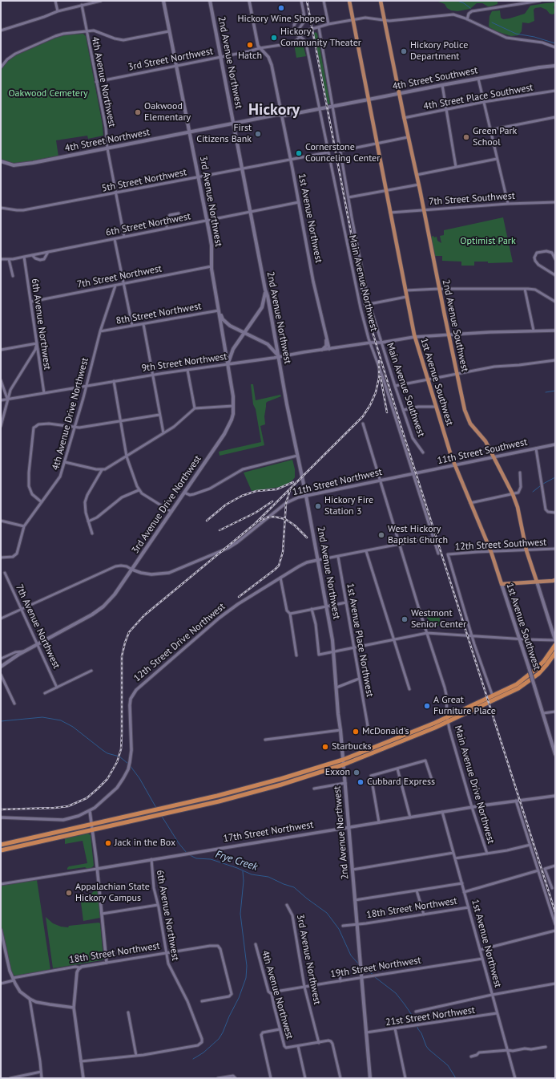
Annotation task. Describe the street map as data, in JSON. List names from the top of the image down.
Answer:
{
  "streets": {
    "main road": [
      "2nd Avenue Northwest",
      "4th Street Southwest",
      "4th Street Northwest",
      "3rd Avenue Northwest",
      "2nd Avenue Southwest",
      "1st Avenue Southwest",
      "3rd Avenue Drive Northwest"
    ],
    "street": [
      "3rd Street Northwest",
      "4th Avenue Northwest",
      "4th Street Place Southwest",
      "5th Street Northwest",
      "7th Street Southwest",
      "1st Avenue Northwest",
      "6th Street Northwest",
      "7th Street Northwest",
      "Main Avenue Northwest",
      "8th Street Northwest",
      "6th Avenue Northwest",
      "9th Street Northwest",
      "Main Avenue Southwest",
      "4th Avenue Drive Northwest",
      "11th Street Southwest",
      "11th Street Northwest",
      "12th Street Southwest",
      "7th Avenue Northwest",
      "1st Avenue Place Northwest",
      "12th Street Drive Northwest",
      "Main Avenue Drive Northwest",
      "17th Street Northwest",
      "18th Street Northwest",
      "19th Street Northwest",
      "21st Street Northwest"
    ]
  },
  "crossings": [
    ["3rd Street Northwest", "2nd Avenue Northwest"],
    ["3rd Street Northwest", "4th Avenue Northwest"],
    ["3rd Street Northwest", "3rd Avenue Northwest"],
    ["3rd Street Northwest", "1st Avenue Northwest"],
    ["3rd Street Northwest", "Main Avenue Northwest"],
    ["3rd Street Northwest", "2nd Avenue Southwest"],
    ["3rd Street Northwest", "1st Avenue Southwest"],
    ["3rd Street Northwest", "Main Avenue Southwest"],
    ["2nd Avenue Northwest", "4th Street Northwest"],
    ["2nd Avenue Northwest", "5th Street Northwest"],
    ["2nd Avenue Northwest", "6th Street Northwest"],
    ["2nd Avenue Northwest", "9th Street Northwest"],
    ["2nd Avenue Northwest", "11th Street Northwest"],
    ["2nd Avenue Northwest", "12th Street Drive Northwest"],
    ["2nd Avenue Northwest", "17th Street Northwest"],
    ["2nd Avenue Northwest", "18th Street Northwest"],
    ["2nd Avenue Northwest", "19th Street Northwest"],
    ["2nd Avenue Northwest", "21st Street Northwest"],
    ["4th Street Southwest", "4th Street Northwest"],
    ["4th Street Southwest", "Main Avenue Northwest"],
    ["4th Street Southwest", "2nd Avenue Southwest"],
    ["4th Street Southwest", "1st Avenue Southwest"],
    ["4th Street Southwest", "Main Avenue Southwest"],
    ["4th Avenue Northwest", "4th Street Northwest"],
    ["4th Avenue Northwest", "5th Street Northwest"],
    ["4th Avenue Northwest", "6th Street Northwest"],
    ["4th Avenue Northwest", "19th Street Northwest"],
    ["4th Street Place Southwest", "2nd Avenue Southwest"],
    ["4th Street Northwest", "3rd Avenue Northwest"],
    ["4th Street Northwest", "1st Avenue Northwest"],
    ["4th Street Northwest", "Main Avenue Northwest"],
    ["5th Street Northwest", "3rd Avenue Northwest"],
    ["5th Street Northwest", "1st Avenue Northwest"],
    ["5th Street Northwest", "Main Avenue Northwest"],
    ["7th Street Southwest", "2nd Avenue Southwest"],
    ["7th Street Southwest", "1st Avenue Southwest"],
    ["3rd Avenue Northwest", "6th Street Northwest"],
    ["3rd Avenue Northwest", "7th Street Northwest"],
    ["3rd Avenue Northwest", "8th Street Northwest"],
    ["3rd Avenue Northwest", "9th Street Northwest"],
    ["3rd Avenue Northwest", "3rd Avenue Drive Northwest"],
    ["3rd Avenue Northwest", "19th Street Northwest"],
    ["1st Avenue Northwest", "6th Street Northwest"],
    ["1st Avenue Northwest", "9th Street Northwest"],
    ["1st Avenue Northwest", "17th Street Northwest"],
    ["1st Avenue Northwest", "18th Street Northwest"],
    ["1st Avenue Northwest", "19th Street Northwest"],
    ["1st Avenue Northwest", "21st Street Northwest"],
    ["6th Street Northwest", "6th Avenue Northwest"],
    ["7th Street Northwest", "6th Avenue Northwest"],
    ["7th Street Northwest", "4th Avenue Drive Northwest"],
    ["Main Avenue Northwest", "9th Street Northwest"],
    ["Main Avenue Northwest", "11th Street Southwest"],
    ["Main Avenue Northwest", "11th Street Northwest"],
    ["8th Street Northwest", "4th Avenue Drive Northwest"],
    ["6th Avenue Northwest", "9th Street Northwest"],
    ["6th Avenue Northwest", "17th Street Northwest"],
    ["6th Avenue Northwest", "18th Street Northwest"],
    ["2nd Avenue Southwest", "9th Street Northwest"],
    ["2nd Avenue Southwest", "11th Street Southwest"],
    ["2nd Avenue Southwest", "12th Street Southwest"],
    ["9th Street Northwest", "1st Avenue Southwest"],
    ["9th Street Northwest", "Main Avenue Southwest"],
    ["9th Street Northwest", "4th Avenue Drive Northwest"],
    ["1st Avenue Southwest", "11th Street Southwest"],
    ["1st Avenue Southwest", "12th Street Southwest"],
    ["11th Street Southwest", "11th Street Northwest"],
    ["11th Street Northwest", "3rd Avenue Drive Northwest"],
    ["11th Street Northwest", "Main Avenue Drive Northwest"],
    ["3rd Avenue Drive Northwest", "7th Avenue Northwest"],
    ["Main Avenue Drive Northwest", "17th Street Northwest"]
  ],
  "districts": ["Hickory"],
  "water": ["Frye Creek"],
  "parks": ["Oakwood Cemetery", "Optimist Park"],
  "places": [
    "Hickory Wine Shoppe",
    "Hickory Community Theater",
    "Hatch",
    "Hickory Police Department",
    "Oakwood Elementary",
    "First Citizens Bank",
    "Green Park School",
    "Cornerstone Counceling Center",
    "Hickory Fire Station 3",
    "West Hickory Baptist Church",
    "Westmont Senior Center",
    "A Great Furniture Place",
    "McDonald's",
    "Starbucks",
    "Exxon",
    "Cubbard Express",
    "Jack in the Box",
    "Appalachian State Hickory Campus"
  ]
}
